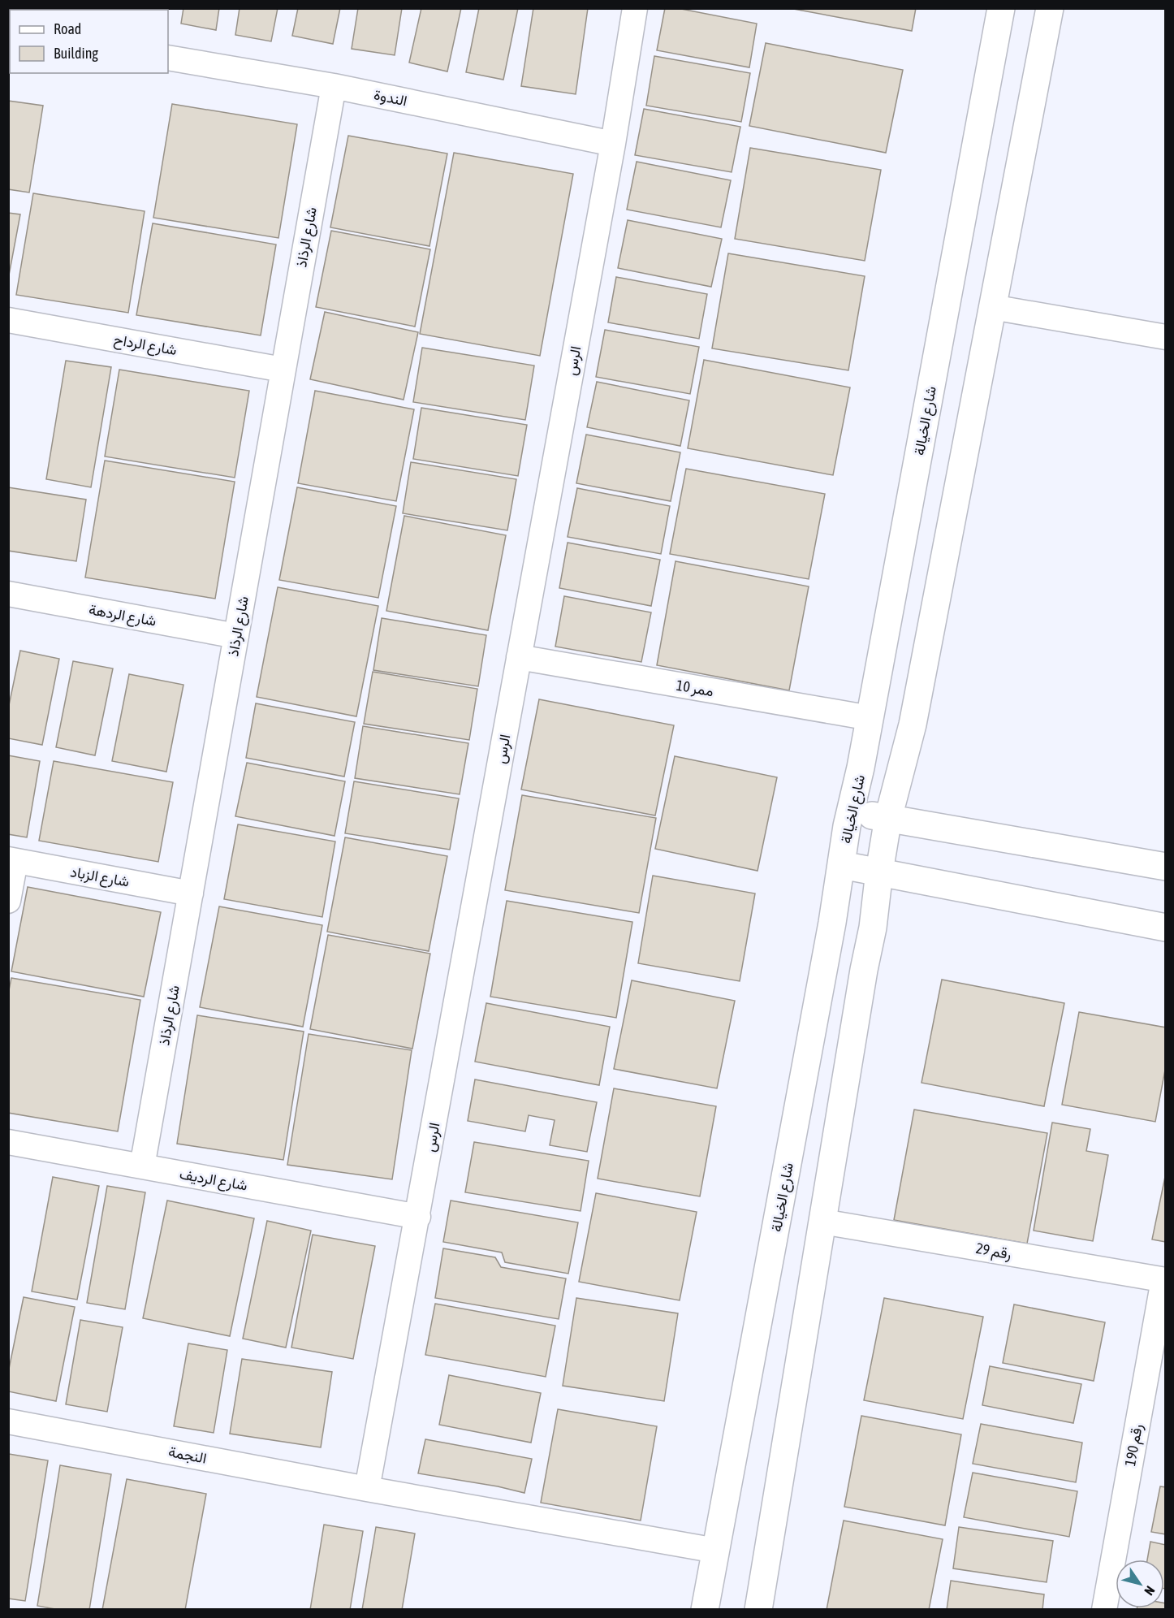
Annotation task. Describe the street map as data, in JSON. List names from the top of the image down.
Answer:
{
  "streets": {
    "street": [
      "الندوة",
      "شارع الرذاذ",
      "شارع الرداح",
      "الرس",
      "شارع الخيالة",
      "شارع الردهة",
      "ممر 10",
      "شارع الزباد",
      "شارع الرديف",
      "رقم 29",
      "رقم 190",
      "النجمة"
    ]
  },
  "crossings": [
    ["الندوة", "شارع الرذاذ"],
    ["الندوة", "الرس"],
    ["شارع الرذاذ", "شارع الرداح"],
    ["شارع الرذاذ", "شارع الردهة"],
    ["شارع الرذاذ", "شارع الزباد"],
    ["شارع الرذاذ", "شارع الرديف"],
    ["الرس", "ممر 10"],
    ["الرس", "شارع الرديف"],
    ["الرس", "النجمة"],
    ["شارع الخيالة", "ممر 10"],
    ["شارع الخيالة", "النجمة"],
    ["رقم 29", "رقم 190"]
  ],
  "legend": ["Road", "Building"],
  "north": "bottom right"
}
